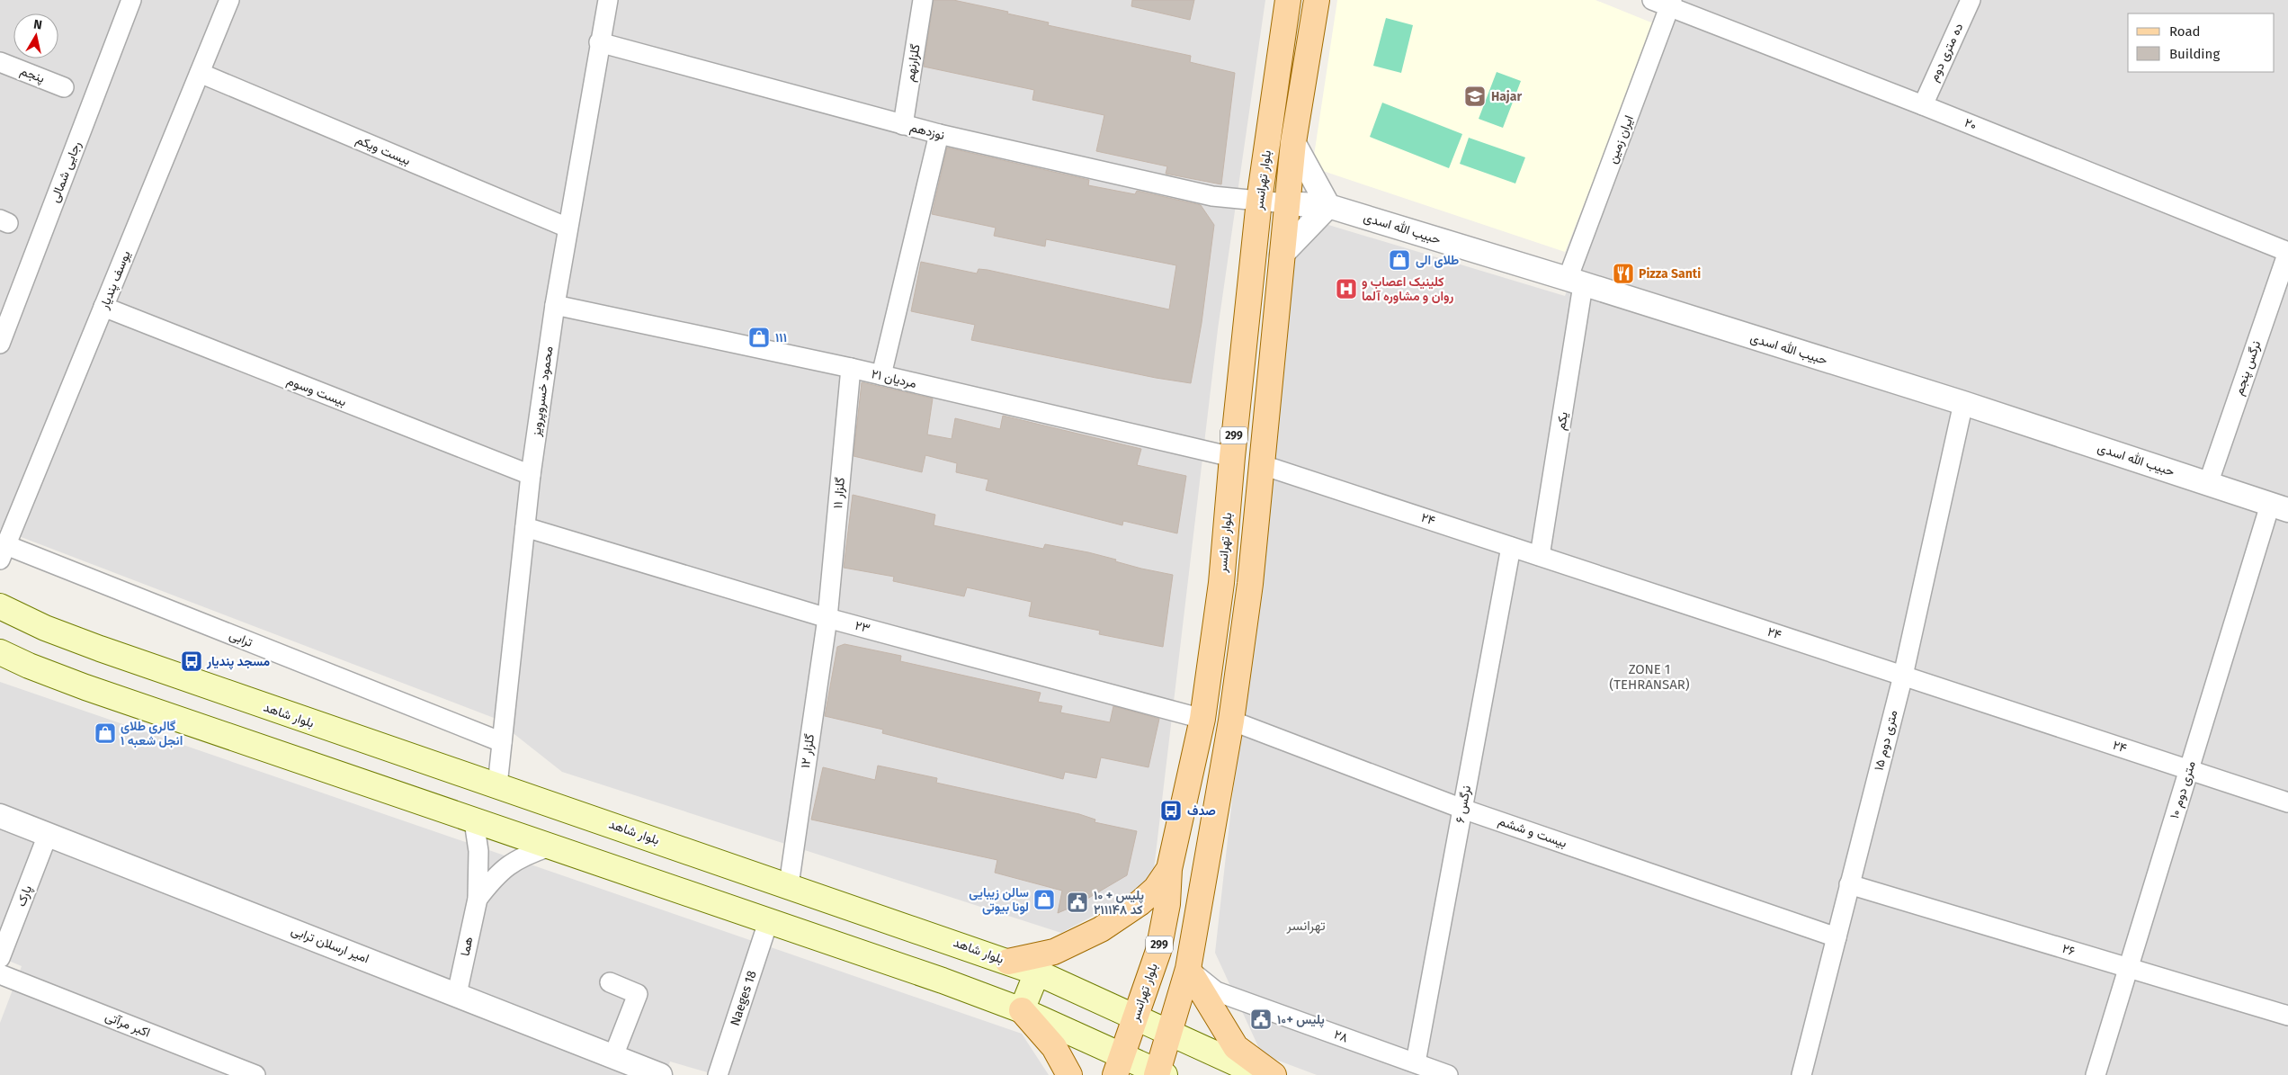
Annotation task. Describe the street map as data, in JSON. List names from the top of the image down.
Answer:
{
  "streets": {
    "main road": ["بلوار تهرانسر", "299", "بلوار شاهد"],
    "street": [
      "ده متری دوم",
      "گلزارنهم",
      "پنجم",
      "۲۰",
      "نوزدهم",
      "ایران زمین",
      "بیست ویکم",
      "رجایی شمالی",
      "حبیب الله اسدی",
      "یوسف پندیار",
      "نرگس پنجم",
      "۲۱ مردیان",
      "بیست وسوم",
      "محمود خسروپرویز",
      "یکم",
      "گلزار ۱۱",
      "۲۴",
      "۲۳",
      "ترابی",
      "۱۵ متری دوم",
      "گلزار ۱۲",
      "۱۰ متری دوم",
      "نرگس ۶",
      "بیست و ششم",
      "پارک",
      "امیر ارسلان ترابی",
      "هما",
      "۲۶",
      "Naeges 18",
      "اکبر مرآتی",
      "۲۸"
    ]
  },
  "crossings": [
    ["ده متری دوم", "۲۰"],
    ["گلزارنهم", "نوزدهم"],
    ["۲۰", "ایران زمین"],
    ["۲۰", "نرگس پنجم"],
    ["نوزدهم", "بلوار تهرانسر"],
    ["نوزدهم", "حبیب الله اسدی"],
    ["نوزدهم", "محمود خسروپرویز"],
    ["ایران زمین", "حبیب الله اسدی"],
    ["ایران زمین", "یکم"],
    ["بیست ویکم", "یوسف پندیار"],
    ["بیست ویکم", "محمود خسروپرویز"],
    ["بلوار تهرانسر", "حبیب الله اسدی"],
    ["بلوار تهرانسر", "۲۱ مردیان"],
    ["بلوار تهرانسر", "۲۴"],
    ["بلوار تهرانسر", "۲۳"],
    ["بلوار تهرانسر", "بلوار شاهد"],
    ["بلوار تهرانسر", "بیست و ششم"],
    ["بلوار تهرانسر", "۲۸"],
    ["حبیب الله اسدی", "نرگس پنجم"],
    ["حبیب الله اسدی", "یکم"],
    ["حبیب الله اسدی", "۱۵ متری دوم"],
    ["حبیب الله اسدی", "۱۰ متری دوم"],
    ["یوسف پندیار", "بیست وسوم"],
    ["یوسف پندیار", "ترابی"],
    ["۲۱ مردیان", "محمود خسروپرویز"],
    ["۲۱ مردیان", "گلزار ۱۱"],
    ["بیست وسوم", "محمود خسروپرویز"],
    ["محمود خسروپرویز", "۲۳"],
    ["محمود خسروپرویز", "ترابی"],
    ["محمود خسروپرویز", "بلوار شاهد"],
    ["یکم", "۲۴"],
    ["گلزار ۱۱", "۲۳"],
    ["گلزار ۱۱", "گلزار ۱۲"],
    ["۲۴", "۱۵ متری دوم"],
    ["۲۴", "۱۰ متری دوم"],
    ["۲۴", "نرگس ۶"],
    ["۲۳", "گلزار ۱۲"],
    ["بلوار شاهد", "گلزار ۱۲"],
    ["۱۵ متری دوم", "بیست و ششم"],
    ["۱۵ متری دوم", "۲۶"],
    ["۱۰ متری دوم", "۲۶"],
    ["نرگس ۶", "بیست و ششم"],
    ["نرگس ۶", "۲۸"],
    ["پارک", "امیر ارسلان ترابی"],
    ["امیر ارسلان ترابی", "هما"]
  ],
  "districts": ["ZONE 1 (TEHRANSAR)", "تهرانسر"],
  "places": {
    "school or university": ["Hajar"],
    "shop": [
      "طلای الی",
      "۱۱۱",
      "گالری طلای انجل شعبه ۱",
      "سالن زیبایی لونا بیوتی"
    ],
    "restaurant": ["Pizza Santi"],
    "hospital": ["کلینیک اعصاب و روان و مشاوره آلما"],
    "bus stop": ["مسجد پندیار", "صدف"],
    "public building": ["پلیس + ۱۰ کد ۲۱۱۱۴۸", "پلیس +۱۰"]
  },
  "legend": ["Road", "Building"],
  "north": "top"
}
